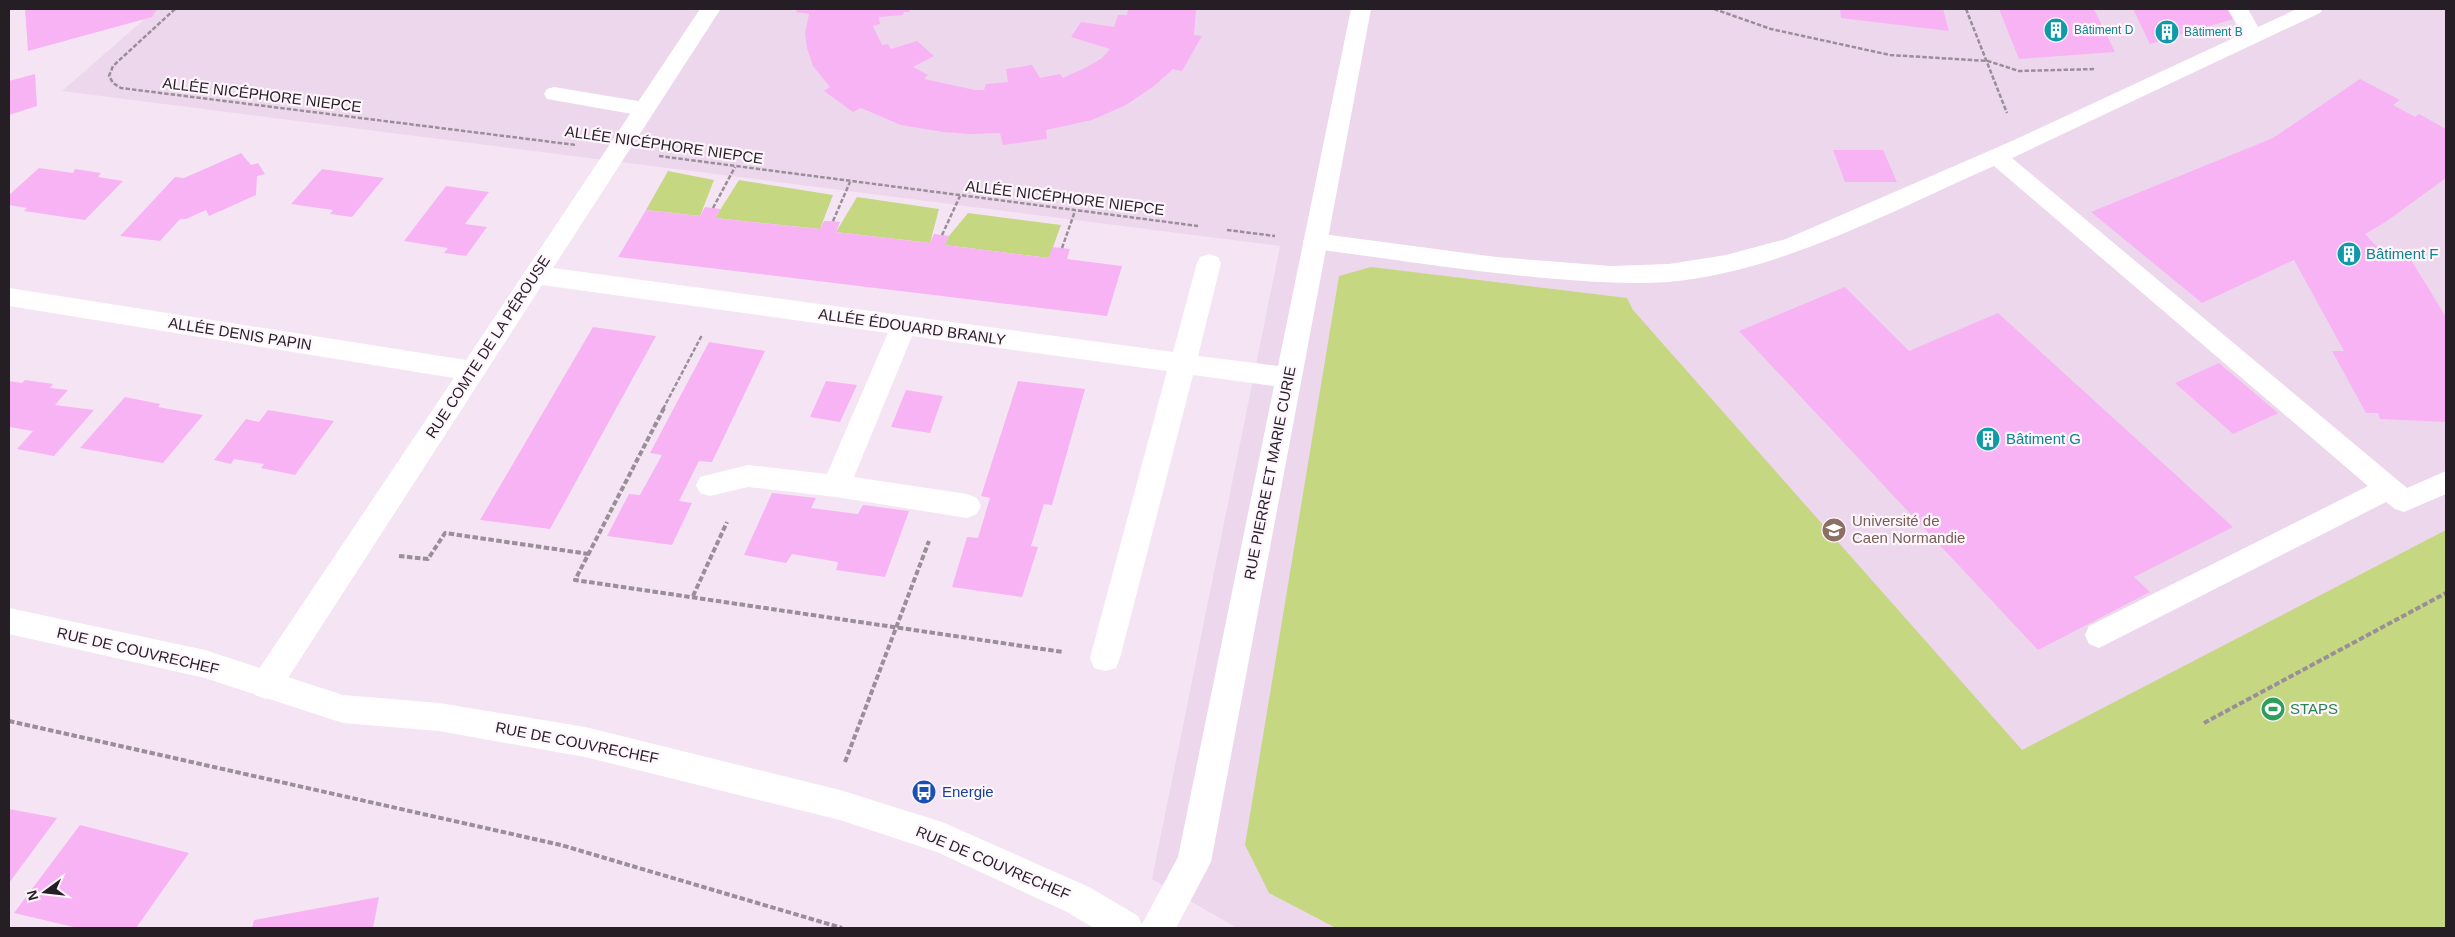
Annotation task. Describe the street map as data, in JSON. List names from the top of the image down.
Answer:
{
  "streets": {
    "street": [
      "ALLÉE ÉDOUARD BRANLY",
      "ALLÉE DENIS PAPIN",
      "RUE COMTE DE LA PÉROUSE",
      "RUE PIERRE ET MARIE CURIE",
      "RUE DE COUVRECHEF"
    ],
    "path": ["ALLÉE NICÉPHORE NIEPCE"]
  },
  "crossings": [
    ["ALLÉE NICÉPHORE NIEPCE", "RUE COMTE DE LA PÉROUSE"],
    ["ALLÉE ÉDOUARD BRANLY", "RUE COMTE DE LA PÉROUSE"],
    ["ALLÉE ÉDOUARD BRANLY", "RUE PIERRE ET MARIE CURIE"],
    ["ALLÉE DENIS PAPIN", "RUE COMTE DE LA PÉROUSE"],
    ["RUE COMTE DE LA PÉROUSE", "RUE DE COUVRECHEF"]
  ],
  "places": {
    "building": [
      "Bâtiment D",
      "Bâtiment B",
      "Bâtiment F",
      "Bâtiment G"
    ],
    "school or university": ["Université de Caen Normandie"],
    "sports": ["STAPS"],
    "bus stop": ["Energie"]
  },
  "north": "left"
}
